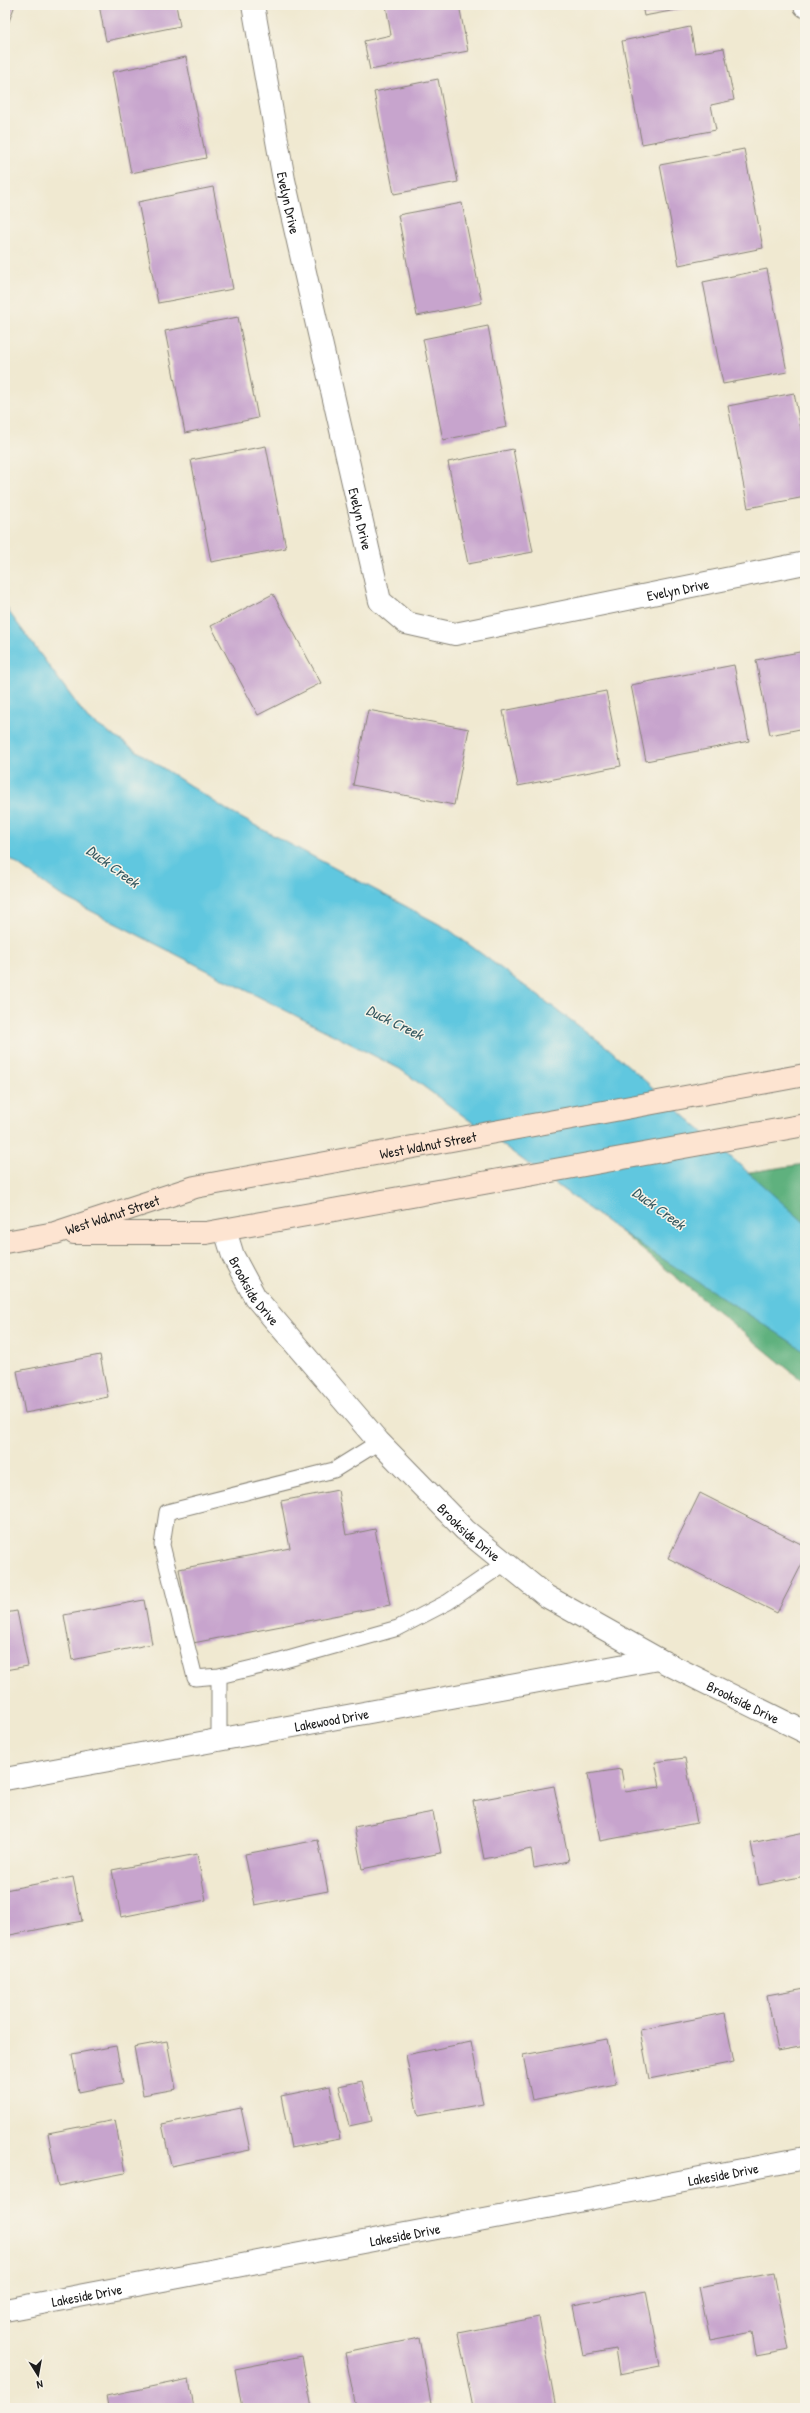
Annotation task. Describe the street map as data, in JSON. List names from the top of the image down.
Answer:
{
  "streets": {
    "main road": ["West Walnut Street"],
    "street": [
      "Evelyn Drive",
      "Brookside Drive",
      "Lakewood Drive",
      "Lakeside Drive"
    ]
  },
  "crossings": [
    ["West Walnut Street", "Brookside Drive"],
    ["Brookside Drive", "Lakewood Drive"]
  ],
  "water": ["Duck Creek"],
  "north": "bottom"
}
